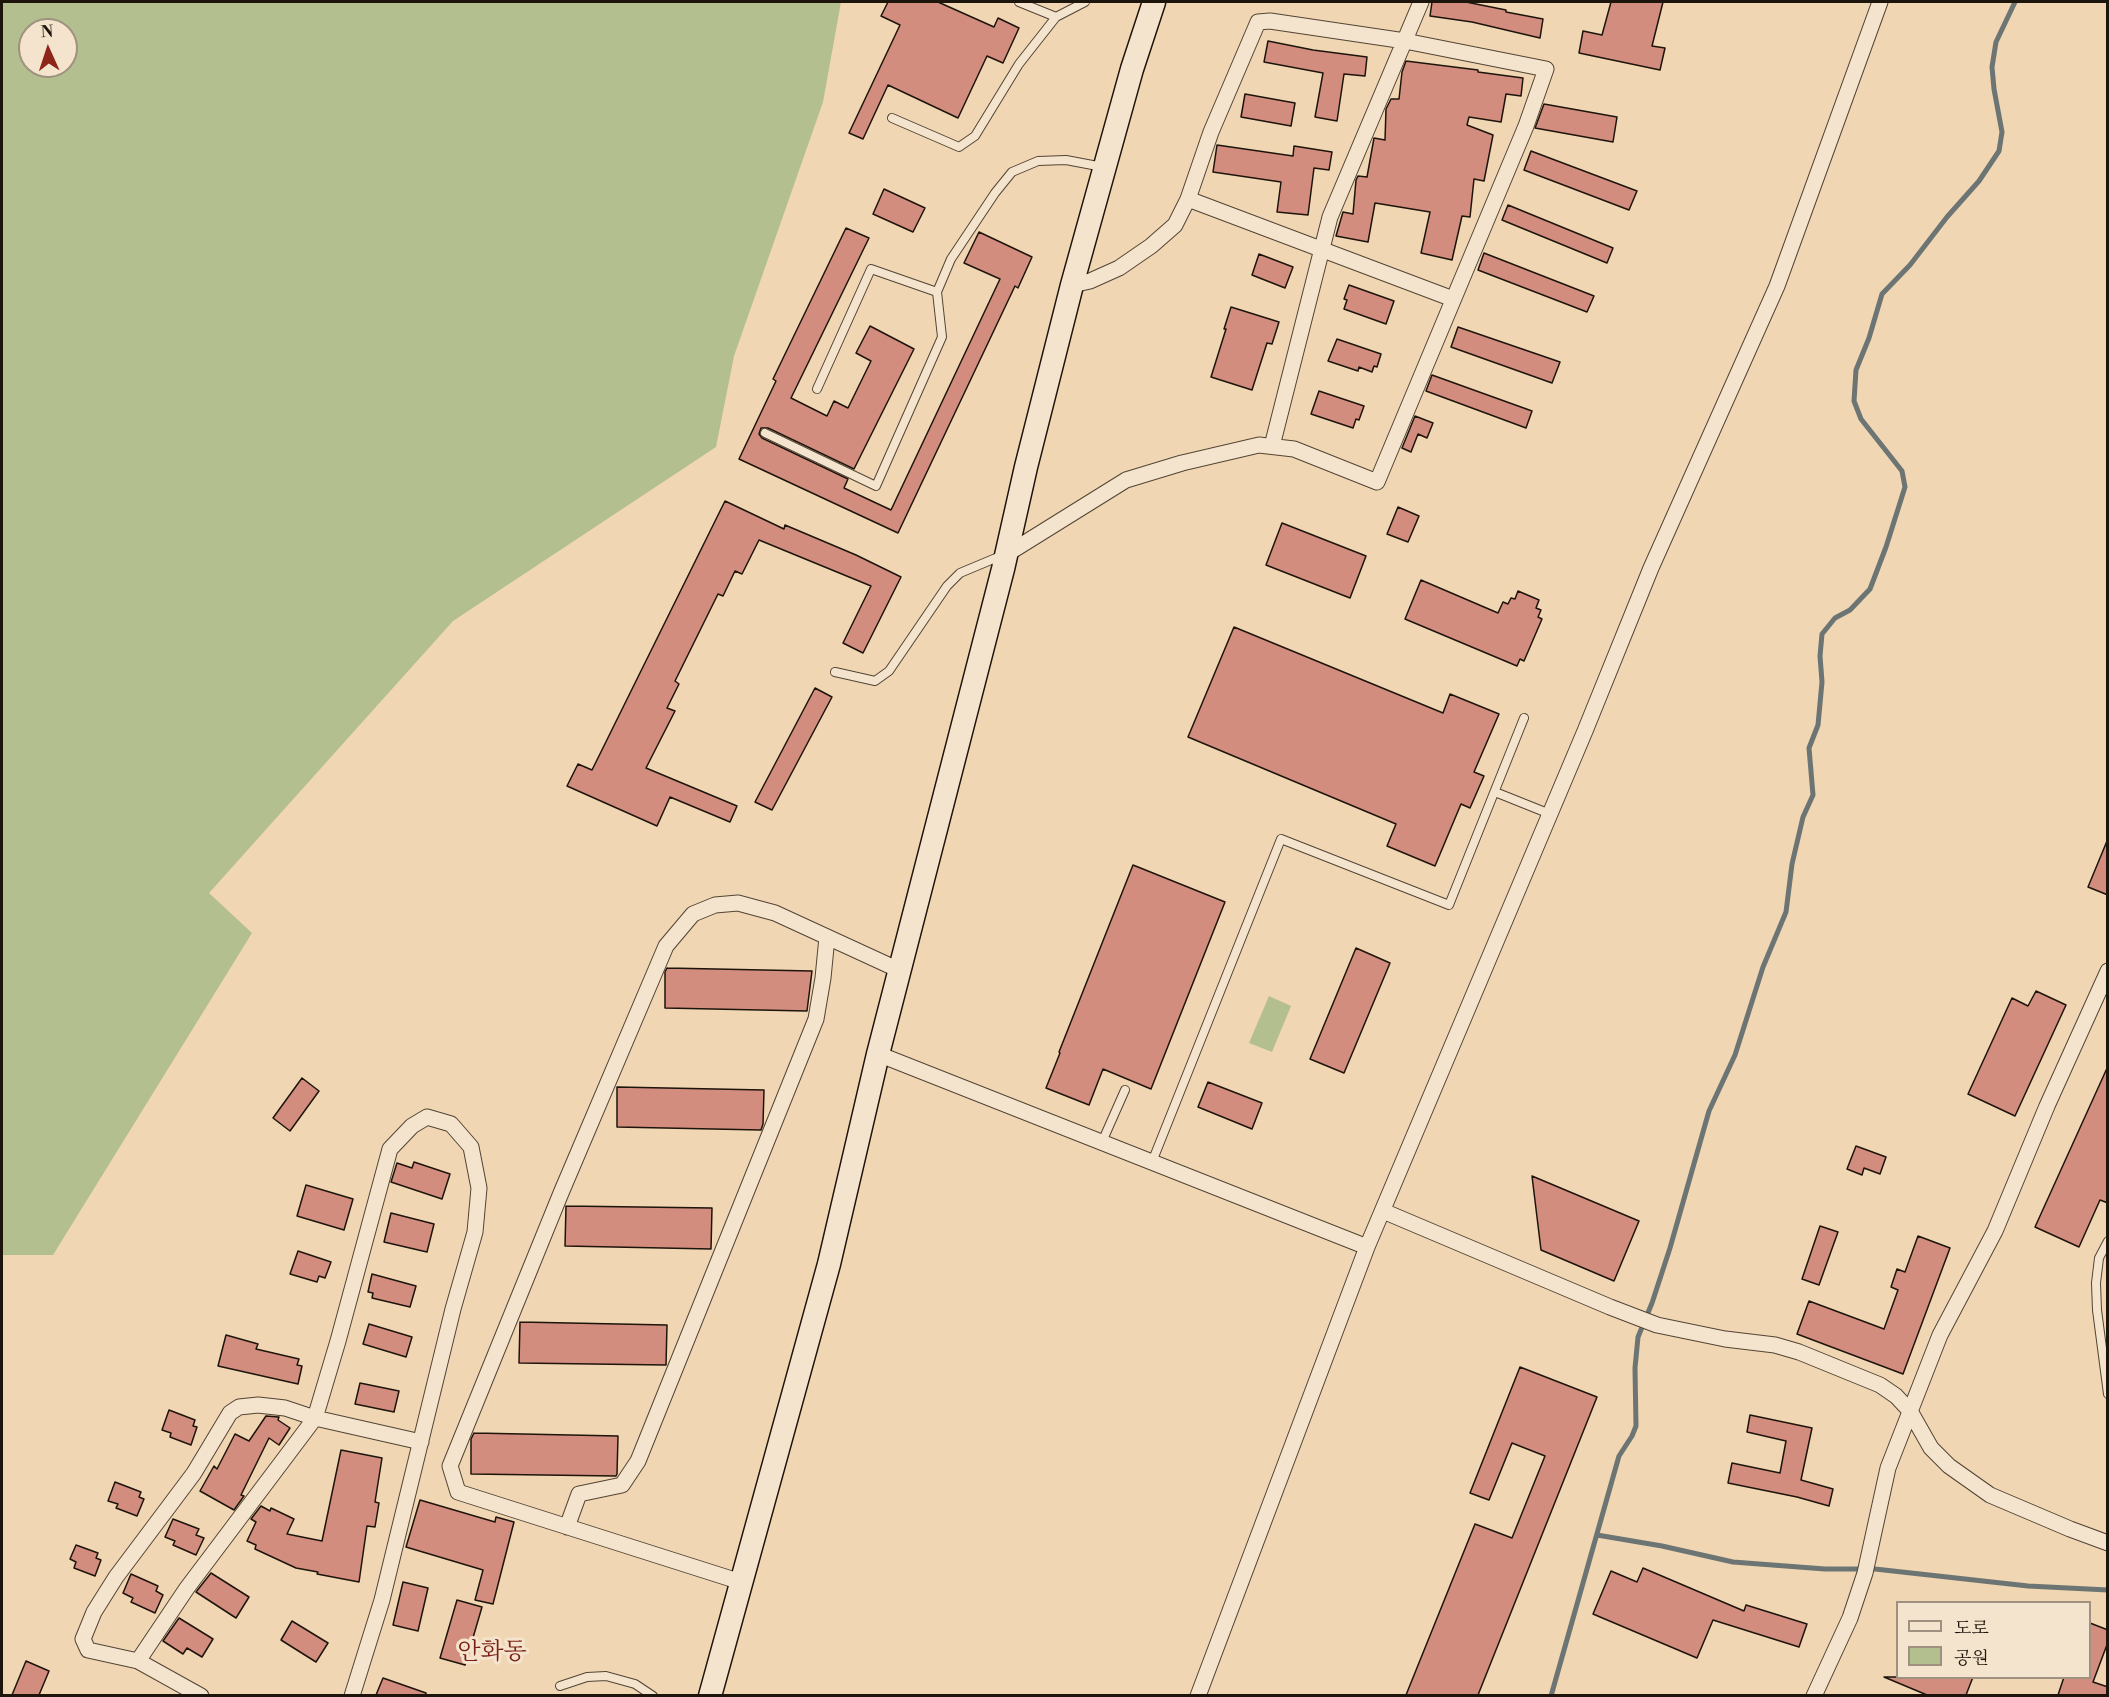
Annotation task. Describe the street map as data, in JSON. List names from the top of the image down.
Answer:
{
  "districts": ["안화동"],
  "legend": ["도로", "공원"],
  "north": "top"
}
